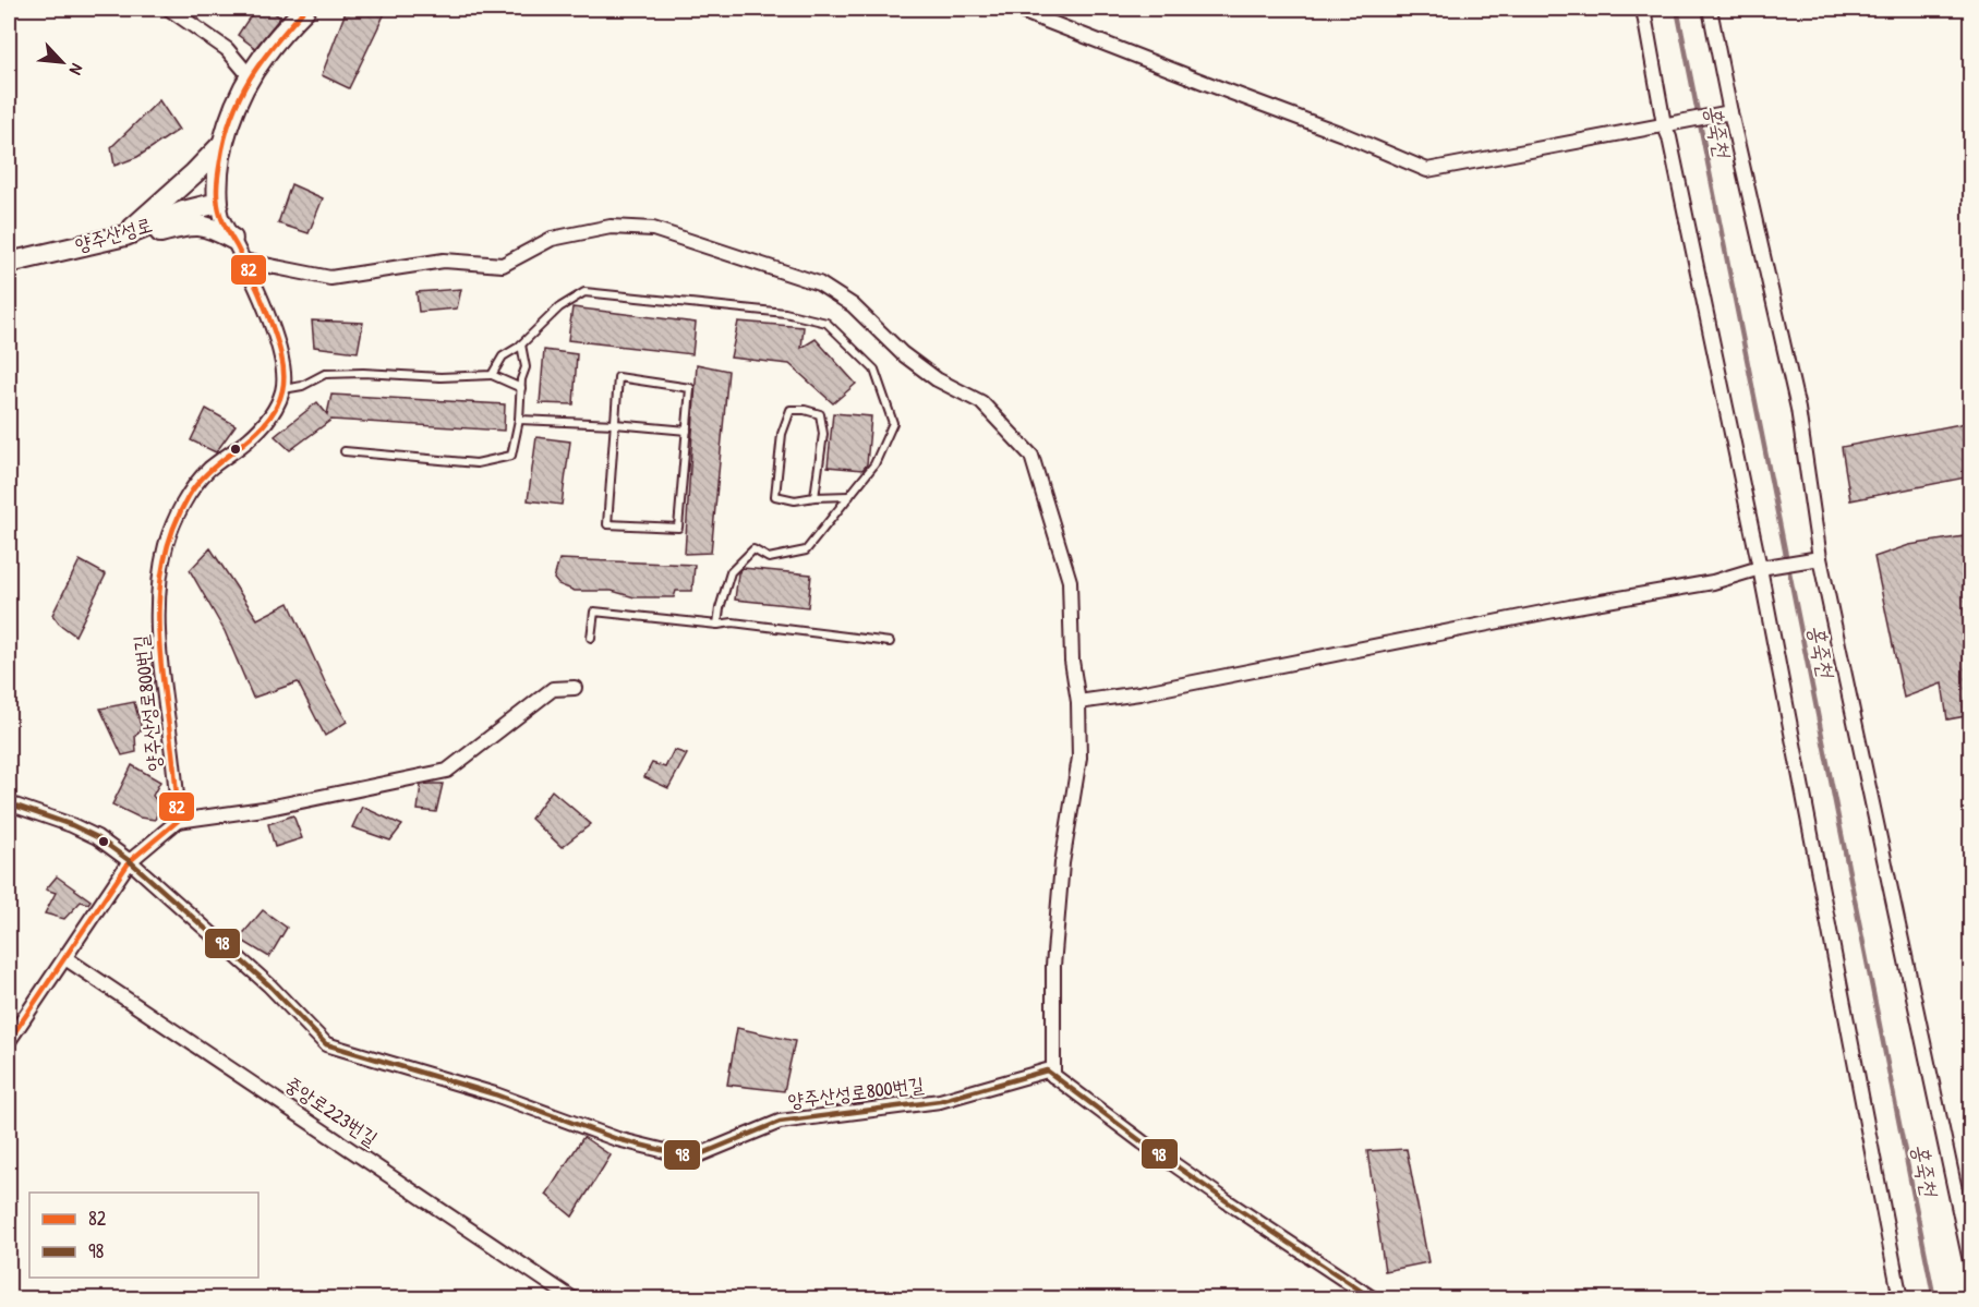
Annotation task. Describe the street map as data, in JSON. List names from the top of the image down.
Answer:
{
  "streets": {
    "street": ["양주산성로", "양주산성로800번길", "중앙로223번길"]
  },
  "water": ["홍죽천"],
  "lines": ["transit line 82", "transit line 98"],
  "legend": ["82", "98"],
  "north": "bottom right"
}
